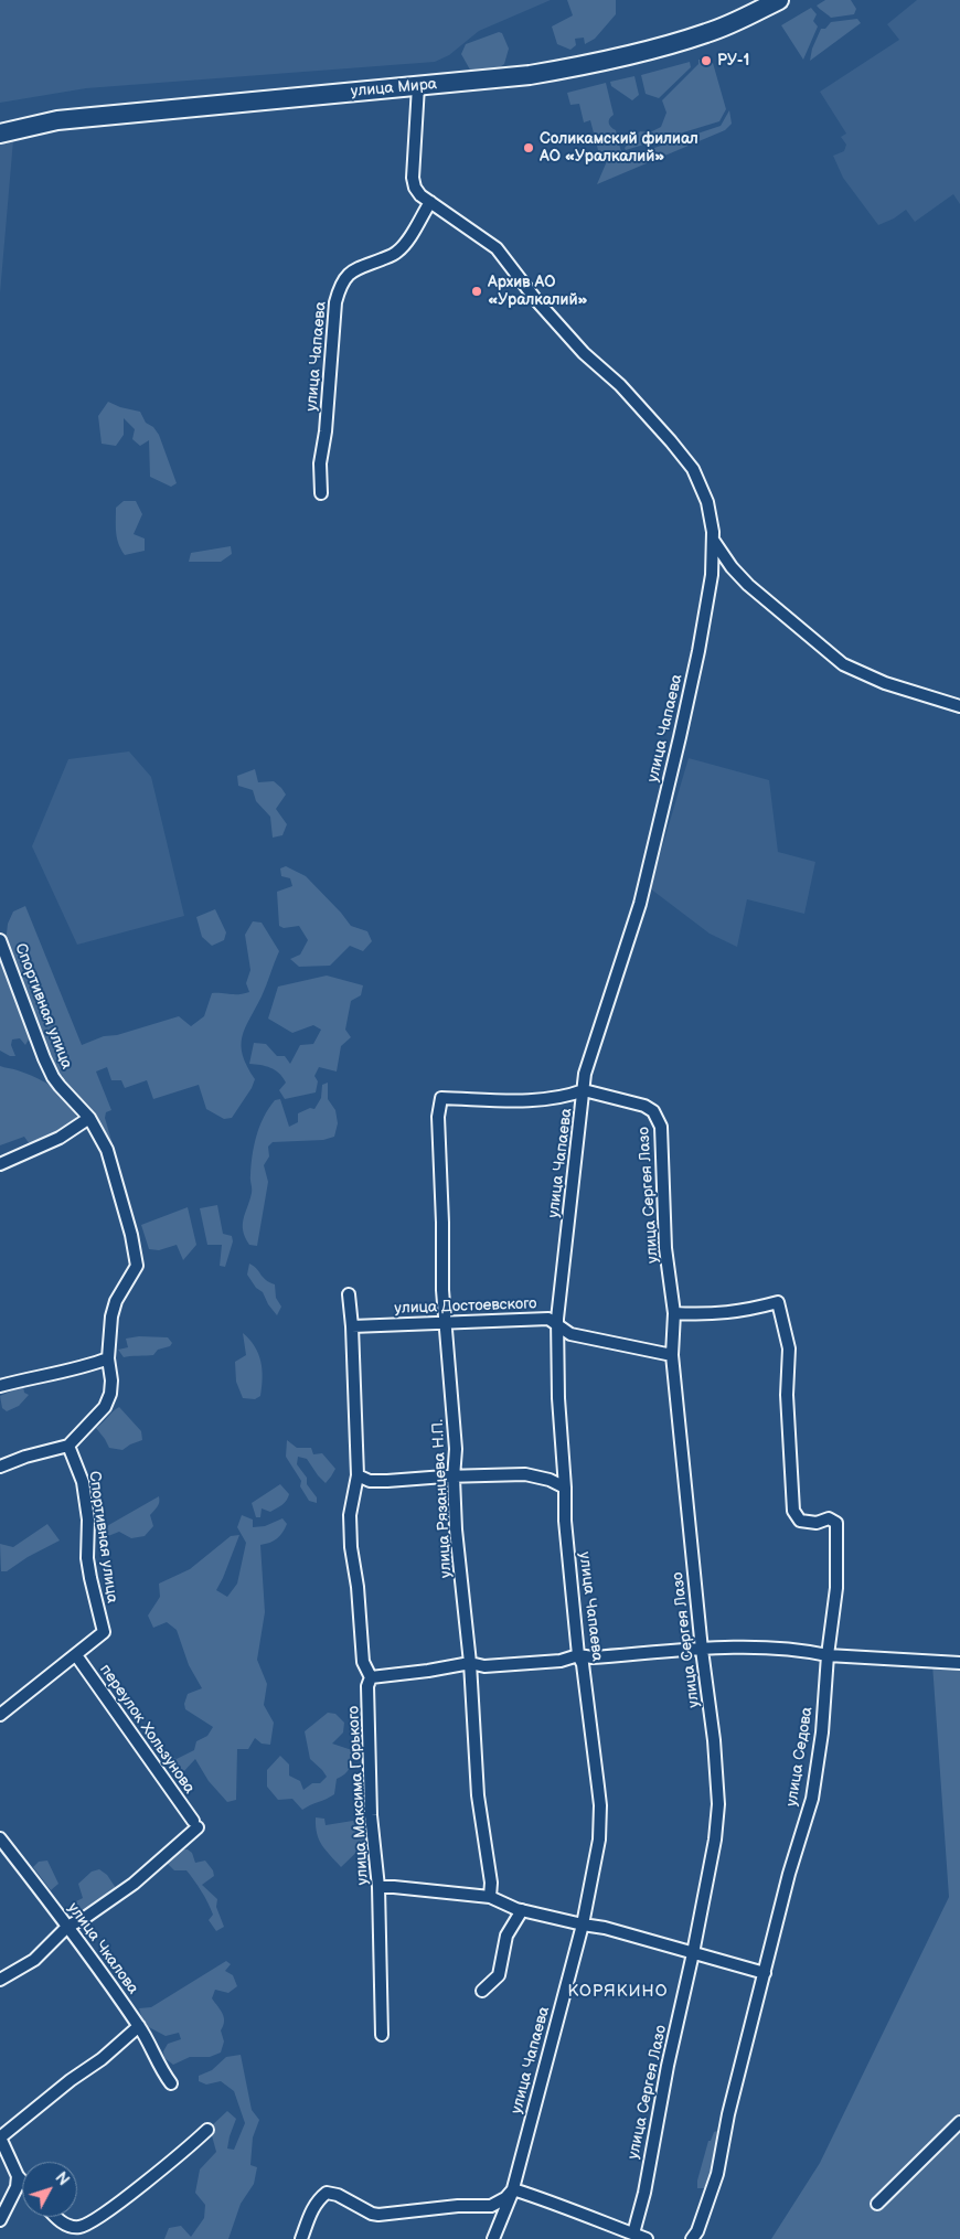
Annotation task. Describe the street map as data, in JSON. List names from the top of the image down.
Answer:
{
  "streets": {
    "highway": ["улица Мира"],
    "street": [
      "улица Чапаева",
      "Спортивная улица",
      "улица Сергея Лазо",
      "улица Достоевского",
      "улица Рязанцева Н.П.",
      "переулок Хользунова",
      "улица Седова",
      "улица Максима Горького",
      "улица Чкалова"
    ]
  },
  "crossings": [
    ["улица Мира", "улица Чапаева"],
    ["улица Чапаева", "улица Сергея Лазо"],
    ["улица Чапаева", "улица Достоевского"],
    ["улица Чапаева", "улица Рязанцева Н.П."],
    ["Спортивная улица", "переулок Хользунова"],
    ["улица Сергея Лазо", "улица Достоевского"],
    ["улица Сергея Лазо", "улица Рязанцева Н.П."],
    ["улица Сергея Лазо", "улица Седова"],
    ["улица Достоевского", "улица Рязанцева Н.П."],
    ["улица Достоевского", "улица Максима Горького"],
    ["переулок Хользунова", "улица Чкалова"]
  ],
  "districts": ["КОРЯКИНО"],
  "places": ["РУ-1", "Соликамский филиал АО «Уралкалий»", "Архив АО «Уралкалий»"],
  "north": "top right"
}
